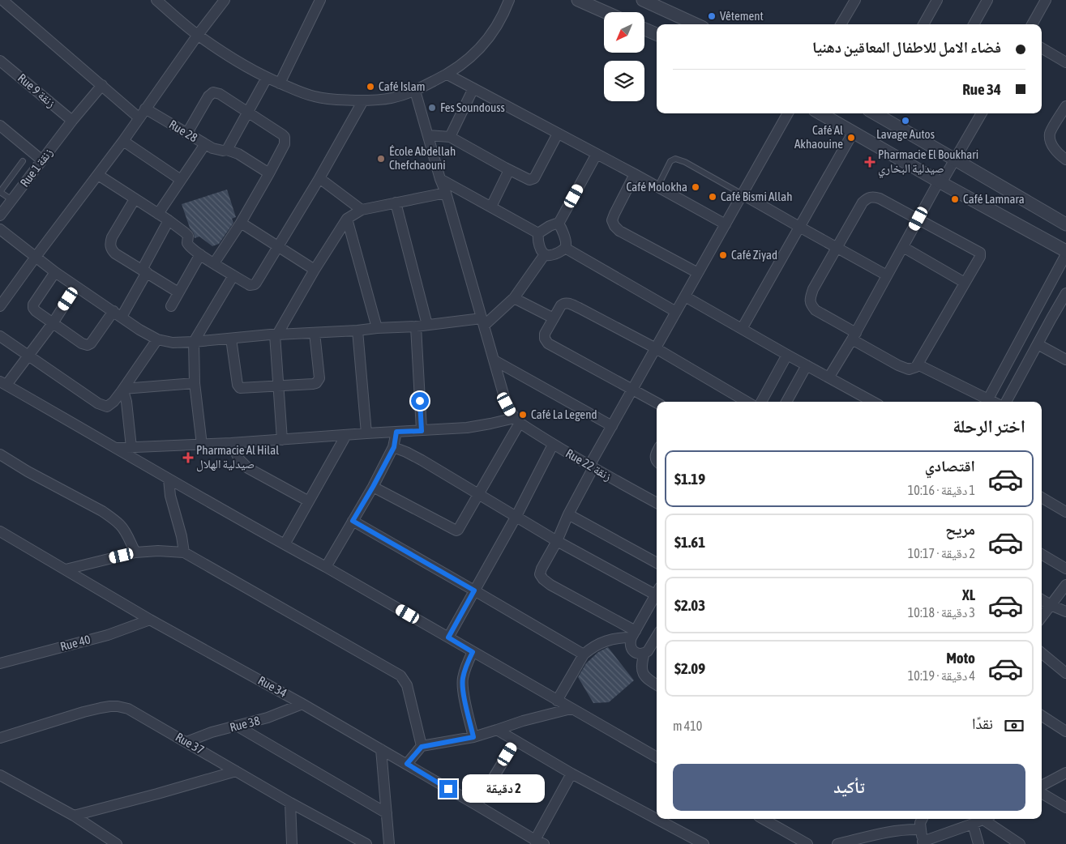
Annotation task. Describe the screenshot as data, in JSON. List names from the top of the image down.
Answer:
{
  "streets": {
    "street": [
      "Rue 9 زنقة",
      "Rue 28",
      "Rue 1 زنقة",
      "Rue 22 زنقة",
      "Rue 40",
      "Rue 34",
      "Rue 38",
      "Rue 37"
    ]
  },
  "crossings": [
    ["Rue 9 زنقة", "Rue 1 زنقة"],
    ["Rue 40", "Rue 34"],
    ["Rue 34", "Rue 38"],
    ["Rue 38", "Rue 37"]
  ],
  "places": {
    "other": [
      "Vêtement",
      "Café Islam",
      "Fes Soundouss",
      "Lavage Autos",
      "Café Al Akhaouine",
      "École Abdellah Chefchaouni",
      "Café Molokha",
      "Café Bismi Allah",
      "Café Lamnara",
      "Café Ziyad",
      "Café La Legend"
    ],
    "health": ["Pharmacie El Boukhari صيدلية البخاري", "Pharmacie Al Hilal صيدلية الهلال"]
  },
  "north": "bottom left",
  "page": {
    "banner": ["فضاء الامل للاطفال المعاقين دهنيا", "Rue 34"],
    "heading": "اختر الرحلة",
    "list": [
      {
        "name": "اقتصادي",
        "note": "1 دقيقة · 10:16",
        "value": "$1.19"
      },
      {
        "name": "مريح",
        "note": "2 دقيقة · 10:17",
        "value": "$1.61"
      },
      {
        "name": "XL",
        "note": "3 دقيقة · 10:18",
        "value": "$2.03"
      },
      {
        "name": "Moto",
        "note": "4 دقيقة · 10:19",
        "value": "$2.09"
      }
    ],
    "pay": ["نقدًا", "410 m"],
    "buttons": "تأكيد",
    "bubble": "2 دقيقة"
  }
}
